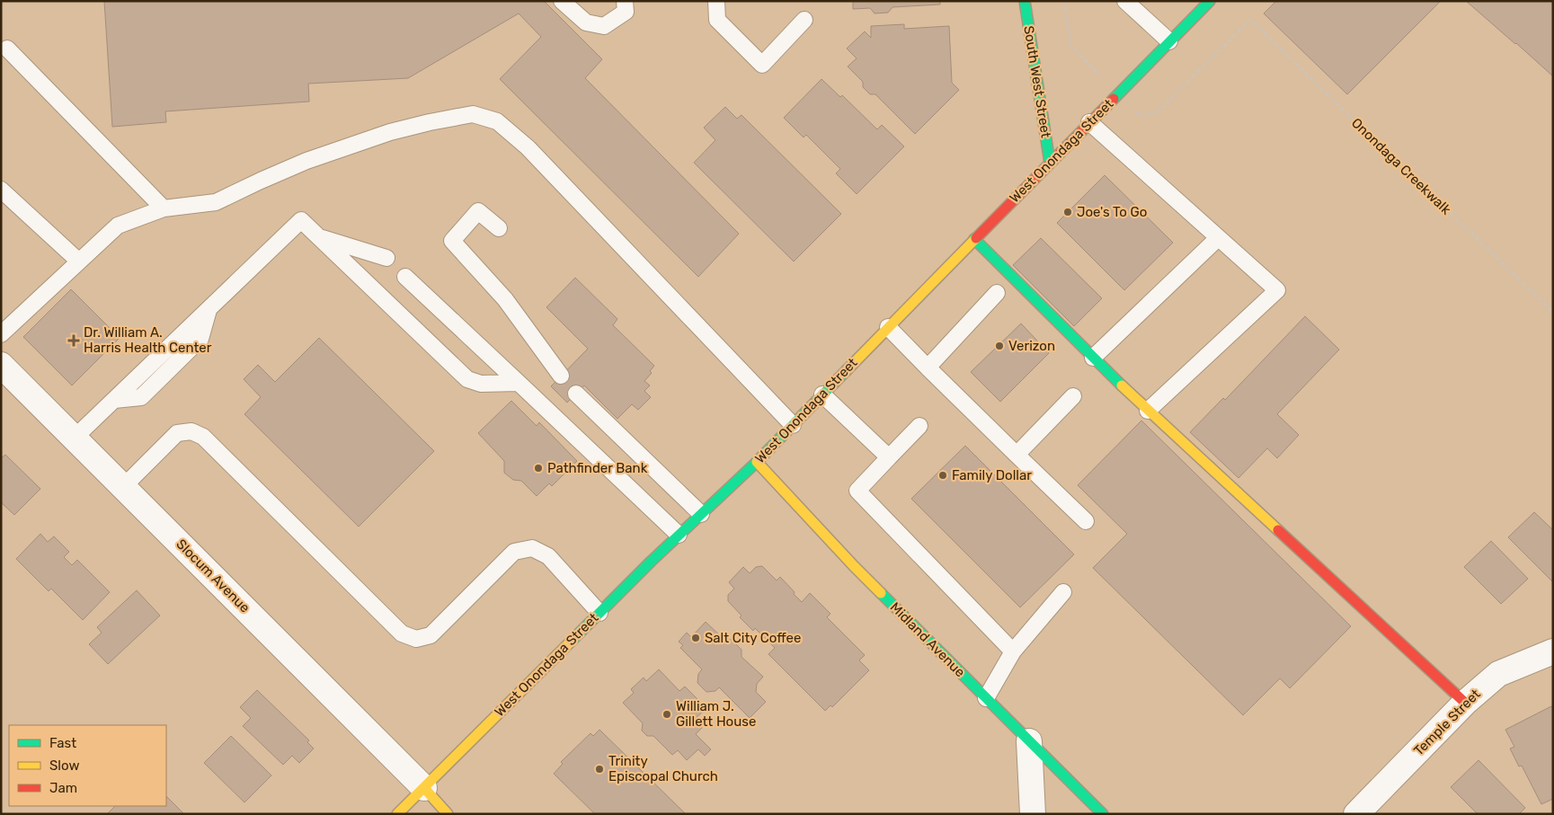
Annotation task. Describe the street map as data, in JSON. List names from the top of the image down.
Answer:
{
  "streets": {
    "main road": ["South West Street", "West Onondaga Street", "Midland Avenue"],
    "street": ["Slocum Avenue", "Temple Street"],
    "path": ["Onondaga Creekwalk"]
  },
  "crossings": [
    ["South West Street", "West Onondaga Street"],
    ["West Onondaga Street", "Slocum Avenue"],
    ["West Onondaga Street", "Midland Avenue"]
  ],
  "places": {
    "other": [
      "Joe's To Go",
      "Verizon",
      "Pathfinder Bank",
      "Family Dollar",
      "Salt City Coffee",
      "William J. Gillett House",
      "Trinity Episcopal Church"
    ],
    "health": ["Dr. William A. Harris Health Center"]
  },
  "legend": ["Fast", "Slow", "Jam"]
}
